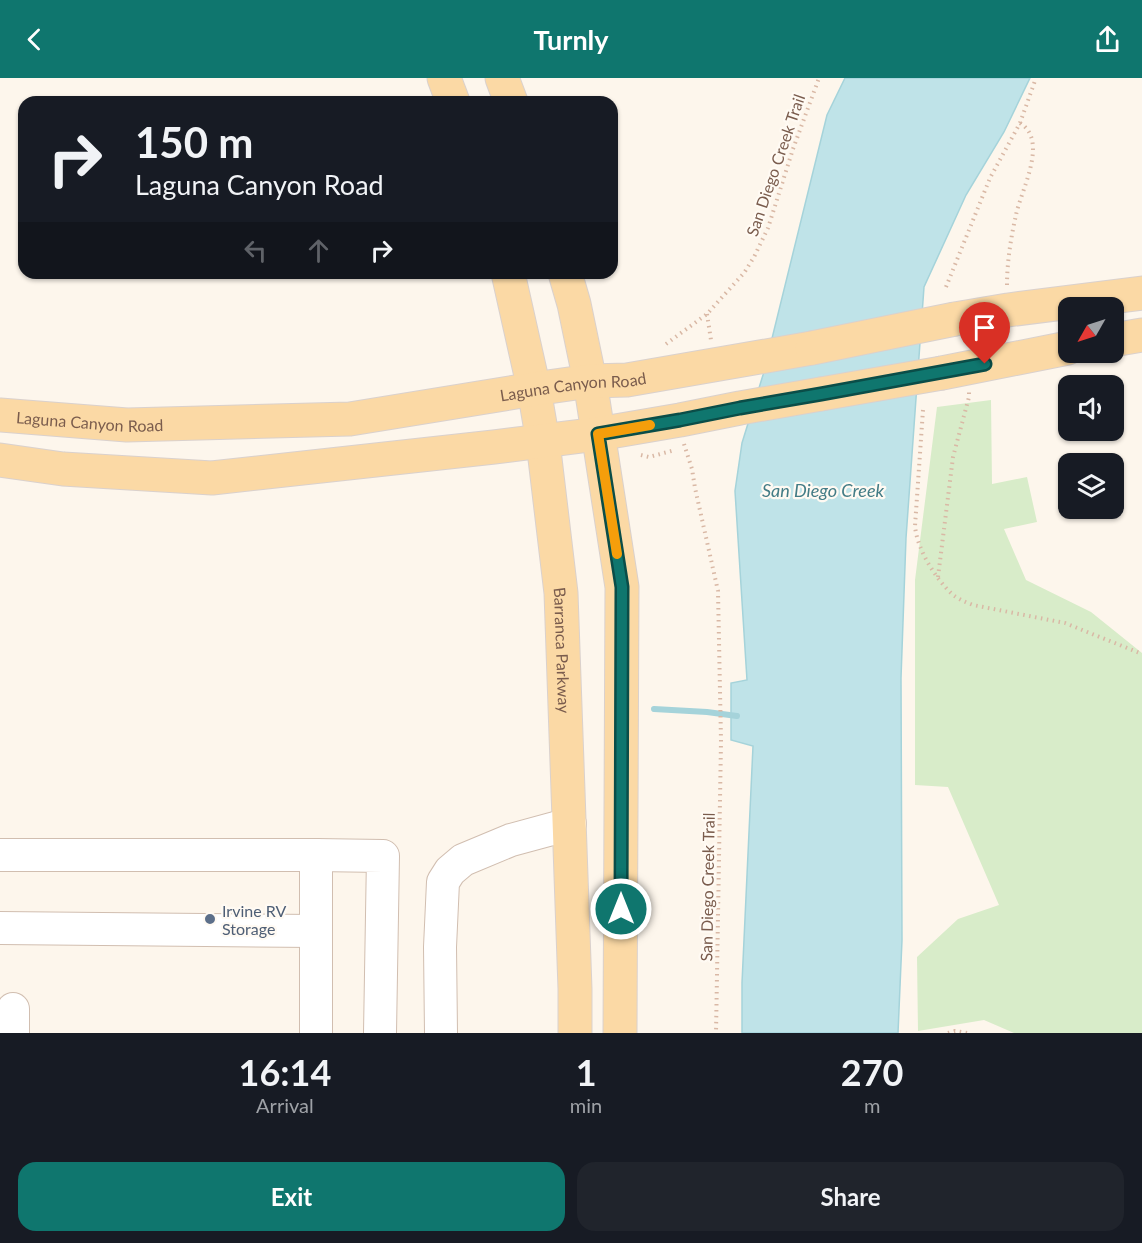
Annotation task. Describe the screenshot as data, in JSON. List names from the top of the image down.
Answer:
{
  "streets": {
    "main road": ["Laguna Canyon Road", "Barranca Parkway"],
    "path": ["San Diego Creek Trail"]
  },
  "crossings": [
    ["Laguna Canyon Road", "Barranca Parkway"]
  ],
  "water": ["San Diego Creek"],
  "places": ["Irvine RV Storage"],
  "north": "bottom left",
  "page": {
    "header": "Turnly",
    "turn": ["150 m", "Laguna Canyon Road"],
    "eta": [
      "16:14",
      "Arrival",
      "1",
      "min",
      "270",
      "m"
    ],
    "buttons": ["Exit", "Share"]
  }
}
